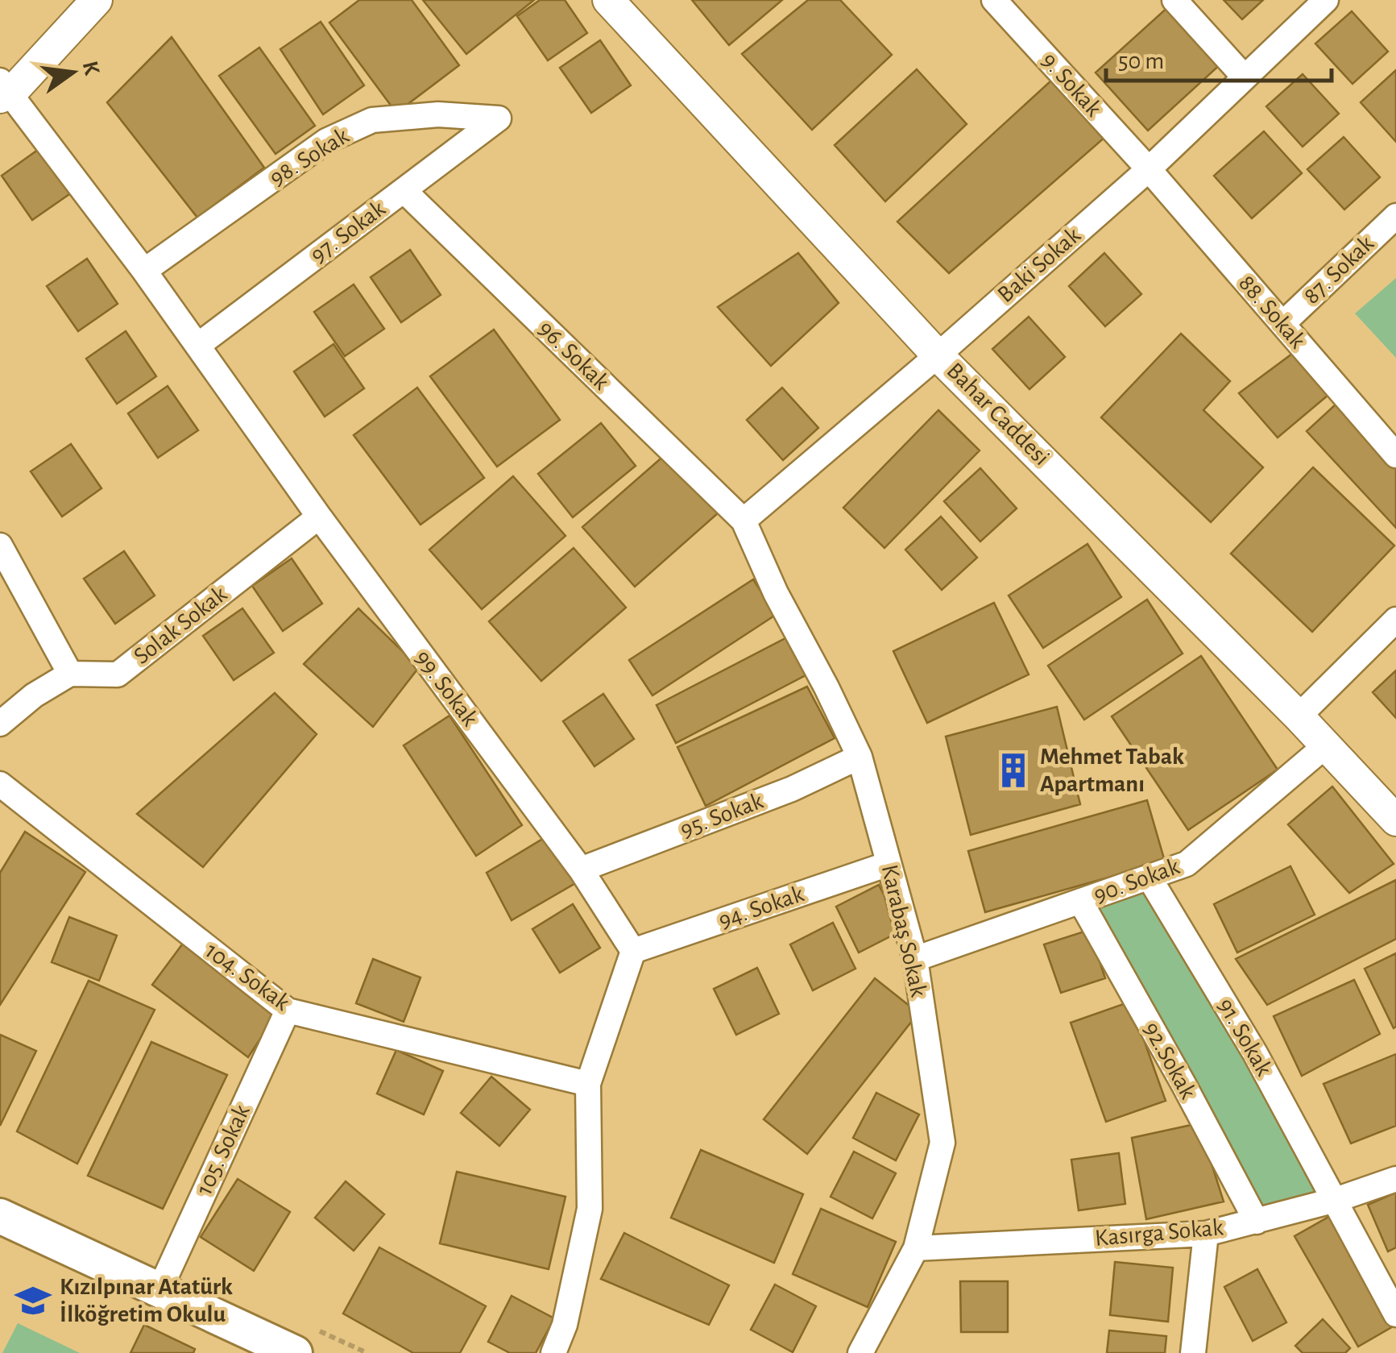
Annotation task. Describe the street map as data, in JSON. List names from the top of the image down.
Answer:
{
  "streets": {
    "street": [
      "9. Sokak",
      "98. Sokak",
      "97. Sokak",
      "Baki Sokak",
      "87. Sokak",
      "88. Sokak",
      "96. Sokak",
      "Bahar Caddesi",
      "Solak Sokak",
      "99. Sokak",
      "95. Sokak",
      "90. Sokak",
      "94. Sokak",
      "Karabaş Sokak",
      "104. Sokak",
      "91. Sokak",
      "92.Sokak",
      "105. Sokak",
      "Kasırga Sokak"
    ]
  },
  "crossings": [
    ["9. Sokak", "Baki Sokak"],
    ["9. Sokak", "88. Sokak"],
    ["98. Sokak", "97. Sokak"],
    ["98. Sokak", "99. Sokak"],
    ["97. Sokak", "96. Sokak"],
    ["97. Sokak", "99. Sokak"],
    ["Baki Sokak", "88. Sokak"],
    ["Baki Sokak", "96. Sokak"],
    ["Baki Sokak", "Bahar Caddesi"],
    ["Baki Sokak", "Karabaş Sokak"],
    ["87. Sokak", "88. Sokak"],
    ["96. Sokak", "Karabaş Sokak"],
    ["Bahar Caddesi", "90. Sokak"],
    ["Solak Sokak", "99. Sokak"],
    ["99. Sokak", "95. Sokak"],
    ["99. Sokak", "94. Sokak"],
    ["95. Sokak", "Karabaş Sokak"],
    ["90. Sokak", "Karabaş Sokak"],
    ["90. Sokak", "91. Sokak"],
    ["90. Sokak", "92.Sokak"],
    ["94. Sokak", "Karabaş Sokak"],
    ["Karabaş Sokak", "Kasırga Sokak"],
    ["104. Sokak", "105. Sokak"],
    ["91. Sokak", "Kasırga Sokak"],
    ["92.Sokak", "Kasırga Sokak"]
  ],
  "places": {
    "building": ["Mehmet Tabak Apartmanı"],
    "school or university": ["Kızılpınar Atatürk İlköğretim Okulu"]
  },
  "scale_bar": "50 m",
  "north": "right"
}
